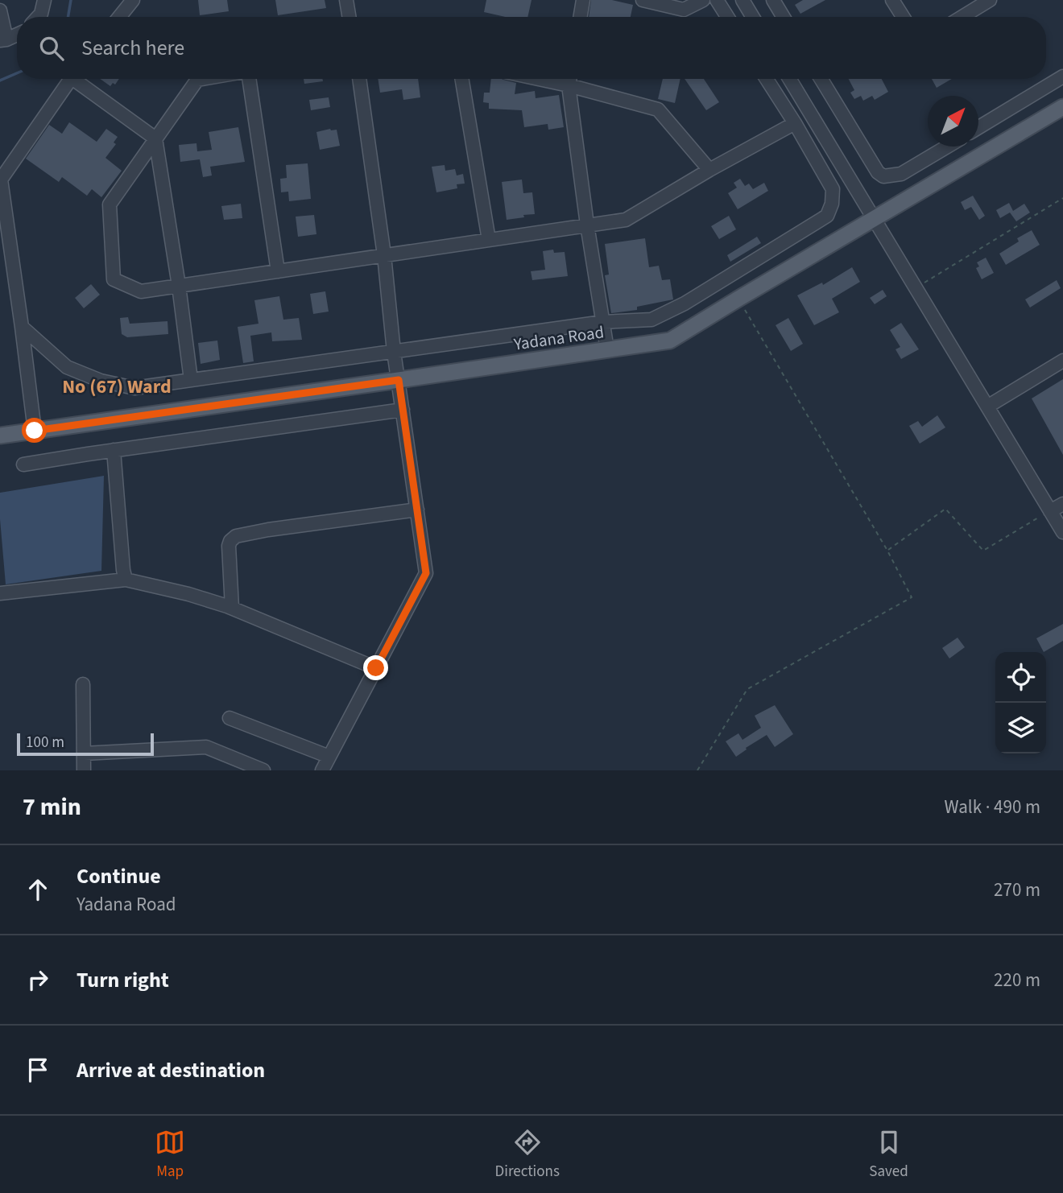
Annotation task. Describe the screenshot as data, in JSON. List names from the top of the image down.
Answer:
{
  "streets": {
    "main road": ["Yadana Road"]
  },
  "districts": ["No (67) Ward"],
  "scale_bar": "100 m",
  "north": "top right",
  "page": {
    "search": "Search here",
    "scale": "100 m",
    "heading": ["7 min", "Walk · 490 m"],
    "list": [
      ["Continue", "Yadana Road", "270 m"],
      ["Turn right", "220 m"],
      "Arrive at destination"
    ],
    "nav": ["Map", "Directions", "Saved"]
  }
}
